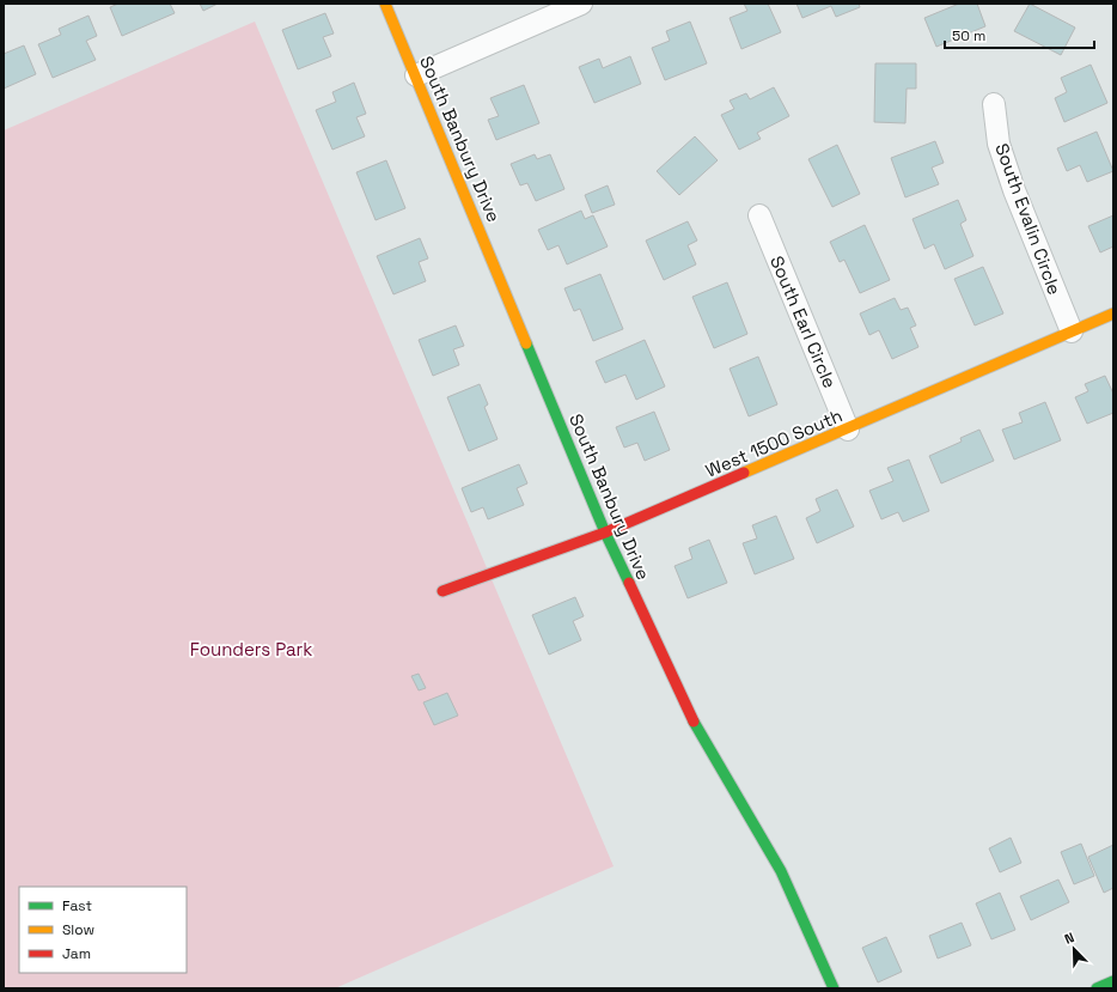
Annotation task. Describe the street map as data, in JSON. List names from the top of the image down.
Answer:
{
  "streets": {
    "street": [
      "South Banbury Drive",
      "South Evalin Circle",
      "South Earl Circle",
      "West 1500 South"
    ]
  },
  "crossings": [
    ["South Banbury Drive", "West 1500 South"],
    ["South Evalin Circle", "West 1500 South"],
    ["South Earl Circle", "West 1500 South"]
  ],
  "parks": ["Founders Park"],
  "legend": ["Fast", "Slow", "Jam"],
  "scale_bar": "50 m",
  "north": "top left"
}
